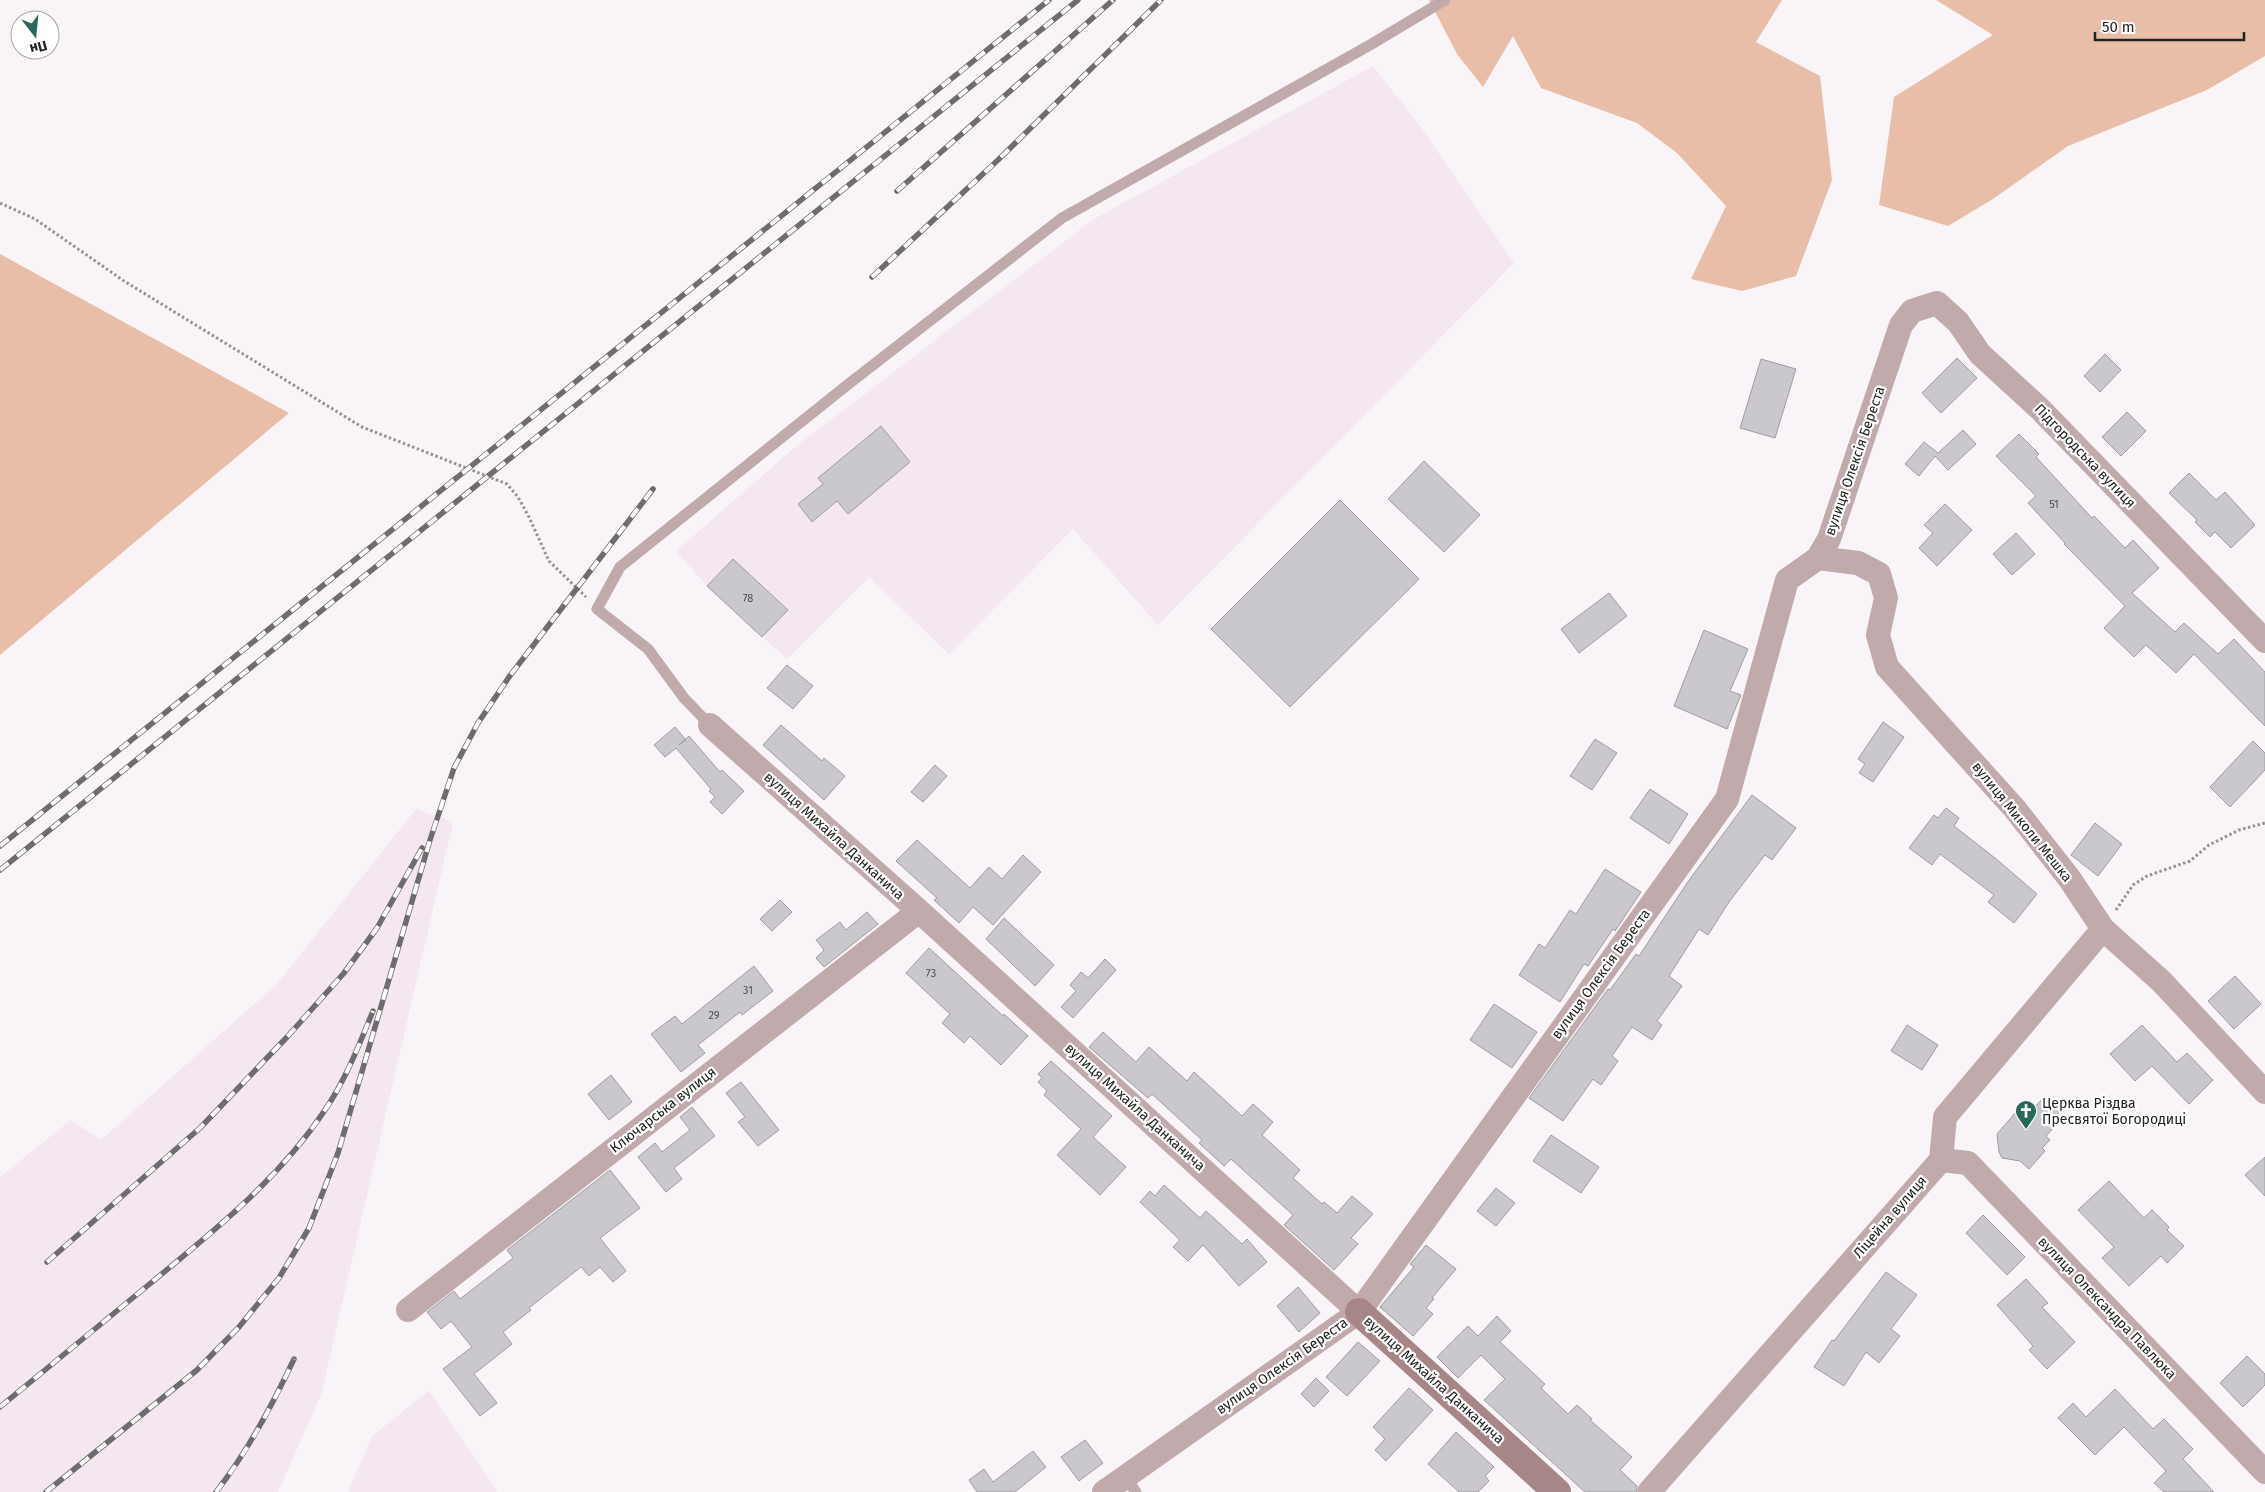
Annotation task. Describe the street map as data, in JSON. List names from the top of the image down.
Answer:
{
  "streets": {
    "street": [
      "Підгородська вулиця",
      "вулиця Олексія Береста",
      "вулиця Миколи Мешка",
      "вулиця Михайла Данканича",
      "Ключарська вулиця",
      "Ліцейна вулиця",
      "вулиця Олександра Павлюка"
    ]
  },
  "crossings": [
    ["Підгородська вулиця", "вулиця Олексія Береста"],
    ["вулиця Олексія Береста", "вулиця Миколи Мешка"],
    ["вулиця Олексія Береста", "вулиця Михайла Данканича"],
    ["вулиця Михайла Данканича", "Ключарська вулиця"],
    ["Ліцейна вулиця", "вулиця Олександра Павлюка"]
  ],
  "places": {
    "church": ["Церква Різдва Пресвятої Богородиці"]
  },
  "house_numbers": [
    "51",
    "78",
    "73",
    "31",
    "29"
  ],
  "scale_bar": "50 m",
  "north": "bottom"
}
